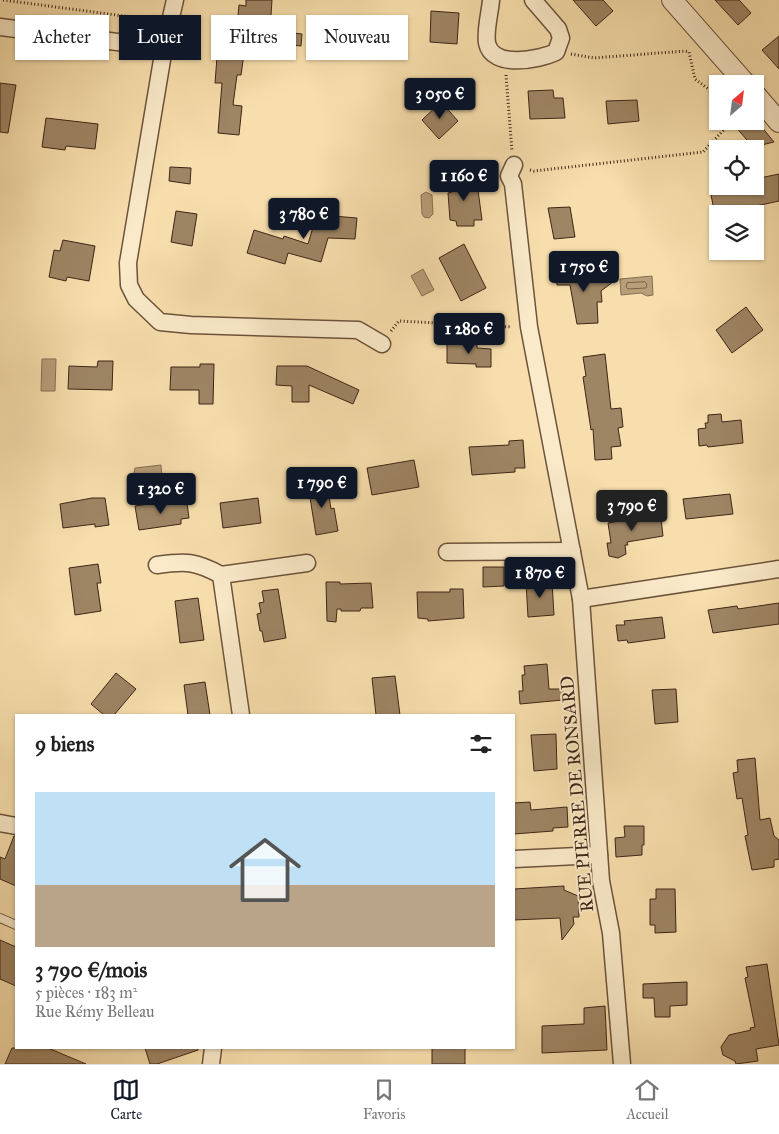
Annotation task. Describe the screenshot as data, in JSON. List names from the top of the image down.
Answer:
{
  "streets": {
    "street": ["RUE PIERRE DE RONSARD"]
  },
  "north": "top right",
  "page": {
    "chip": [
      "Acheter",
      "Louer",
      "Filtres",
      "Nouveau"
    ],
    "price": [
      "3 050 €",
      "1 160 €",
      "3 780 €",
      "1 750 €",
      "1 280 €",
      "1 790 €",
      "1 320 €",
      "3 790 €",
      "1 870 €"
    ],
    "heading": "9 biens",
    "list": [
      {
        "name": "3 790 €/mois",
        "note": "5 pièces · 183 m² · Rue Rémy Belleau"
      }
    ],
    "tabs": ["Carte", "Favoris", "Accueil"]
  }
}
